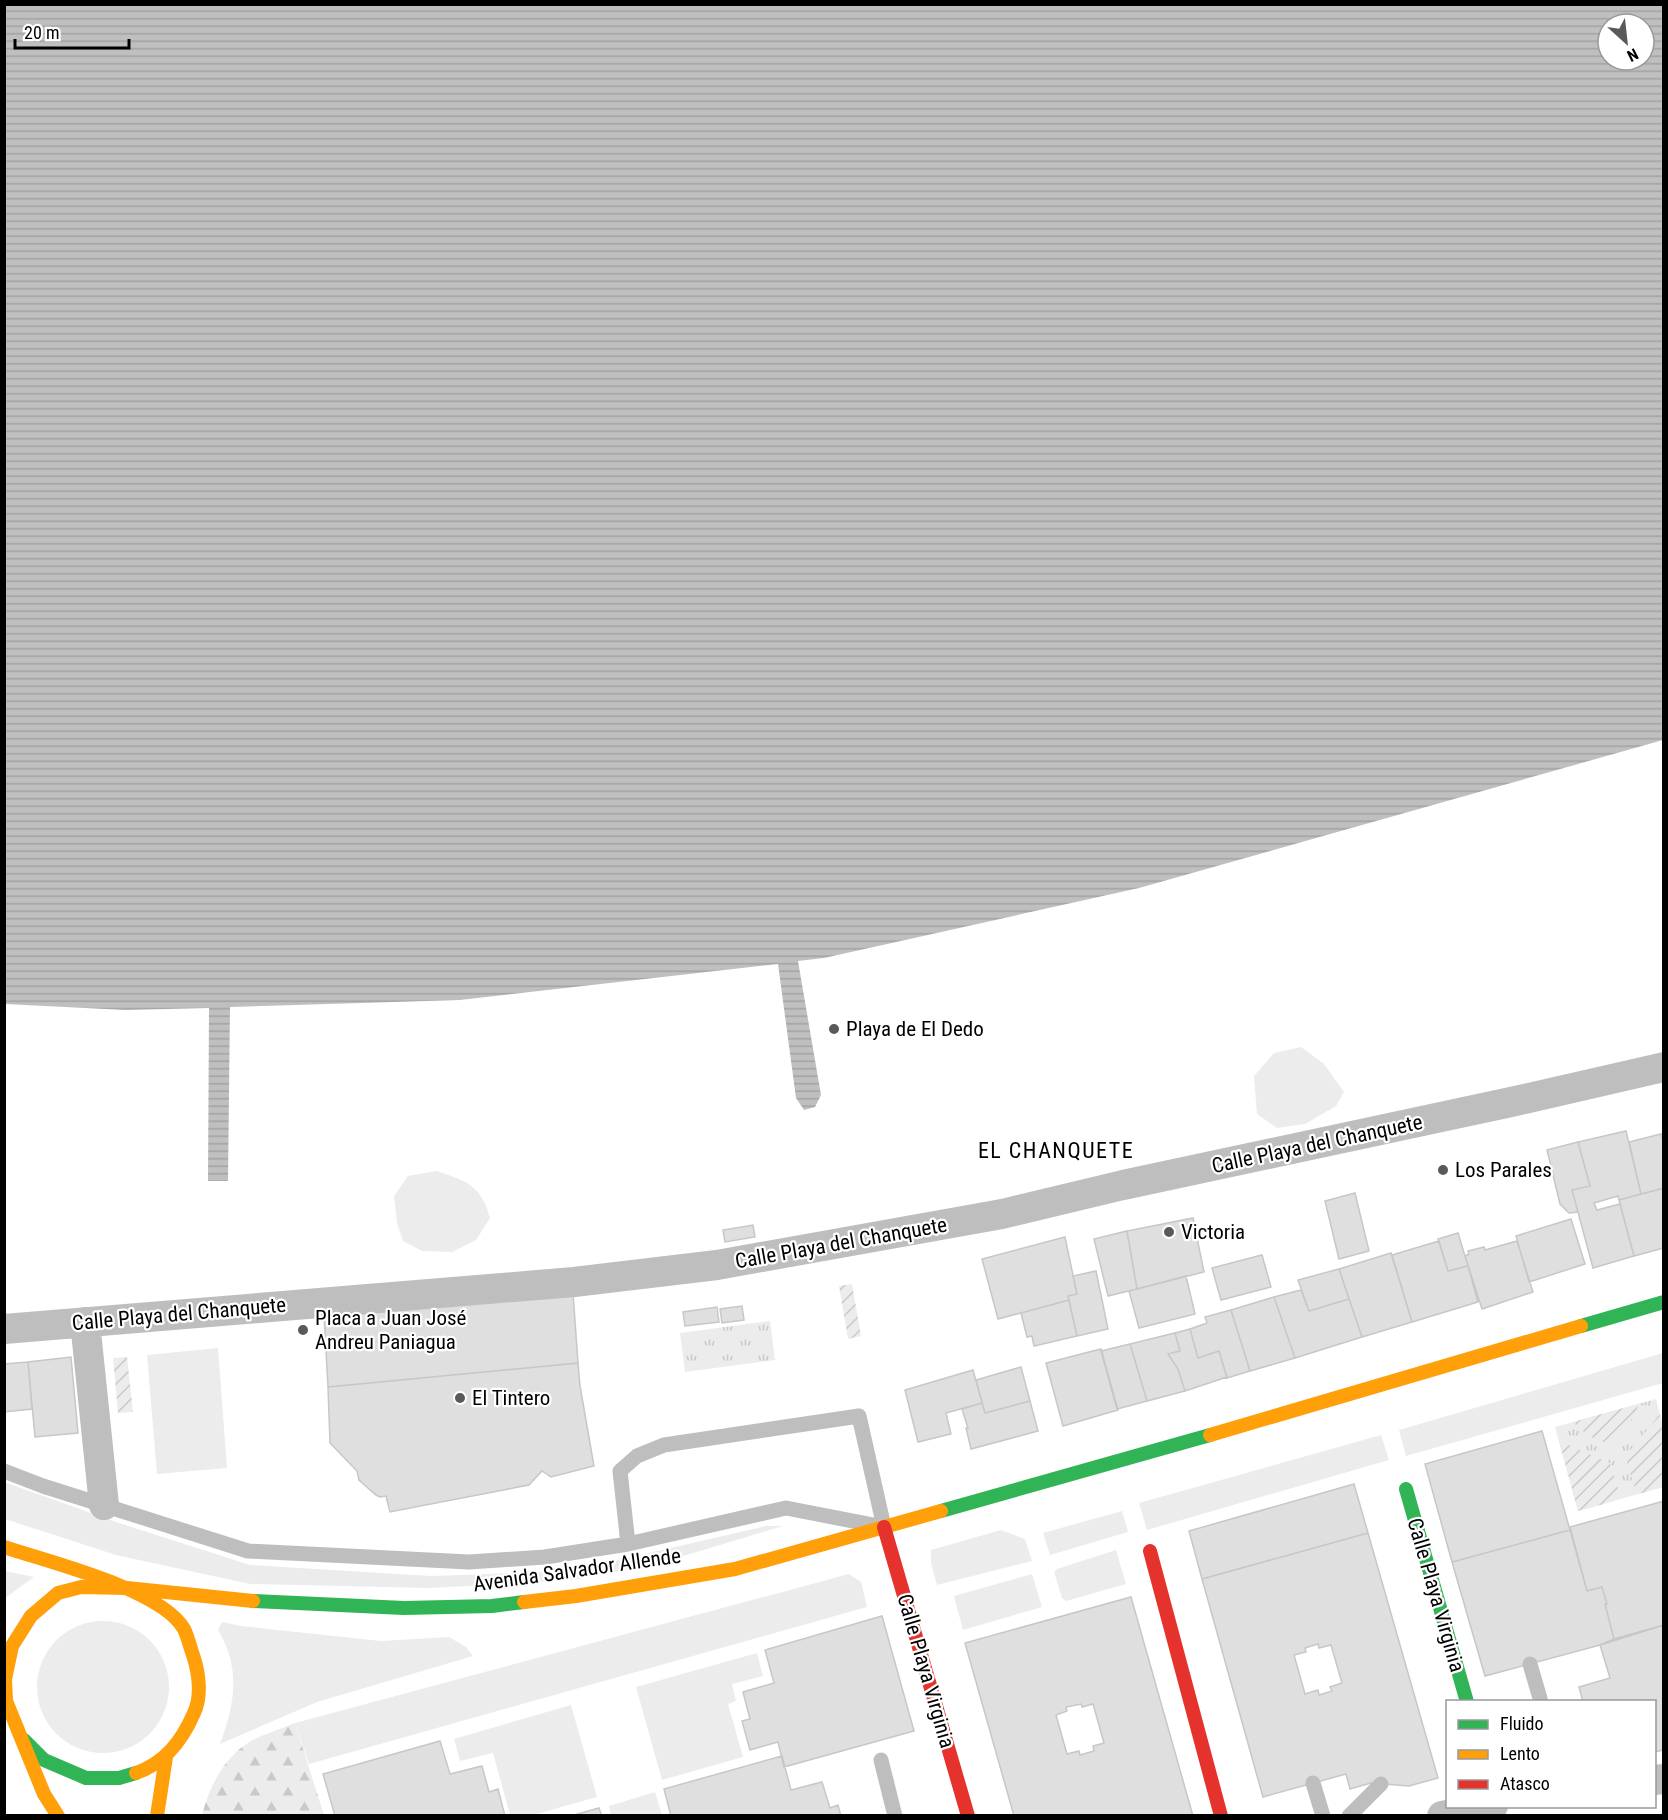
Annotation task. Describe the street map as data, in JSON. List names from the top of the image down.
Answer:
{
  "streets": {
    "main road": ["Avenida Salvador Allende", "Calle Playa Virginia"],
    "street": ["Calle Playa del Chanquete"]
  },
  "crossings": [
    ["Avenida Salvador Allende", "Calle Playa Virginia"]
  ],
  "districts": ["EL CHANQUETE"],
  "places": [
    "Playa de El Dedo",
    "Los Parales",
    "Victoria",
    "Placa a Juan José Andreu Paniagua",
    "El Tintero"
  ],
  "legend": ["Fluido", "Lento", "Atasco"],
  "scale_bar": "20 m",
  "north": "bottom right"
}
